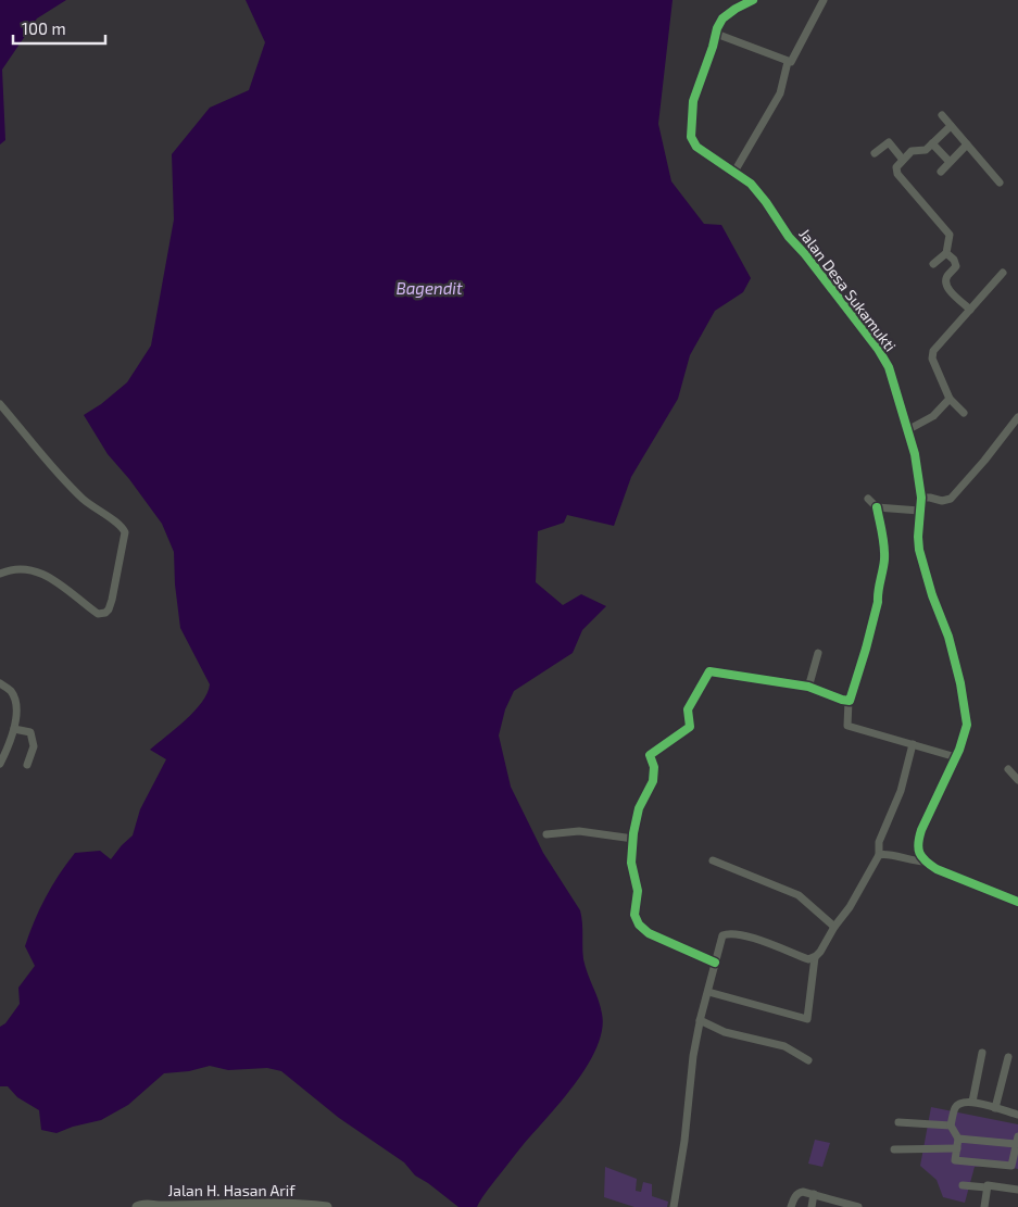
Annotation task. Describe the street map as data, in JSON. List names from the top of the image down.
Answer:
{
  "streets": {
    "main road": ["Jalan H. Hasan Arif"],
    "street": ["Jalan Desa Sukamukti"]
  },
  "water": ["Bagendit"],
  "scale_bar": "100 m"
}
